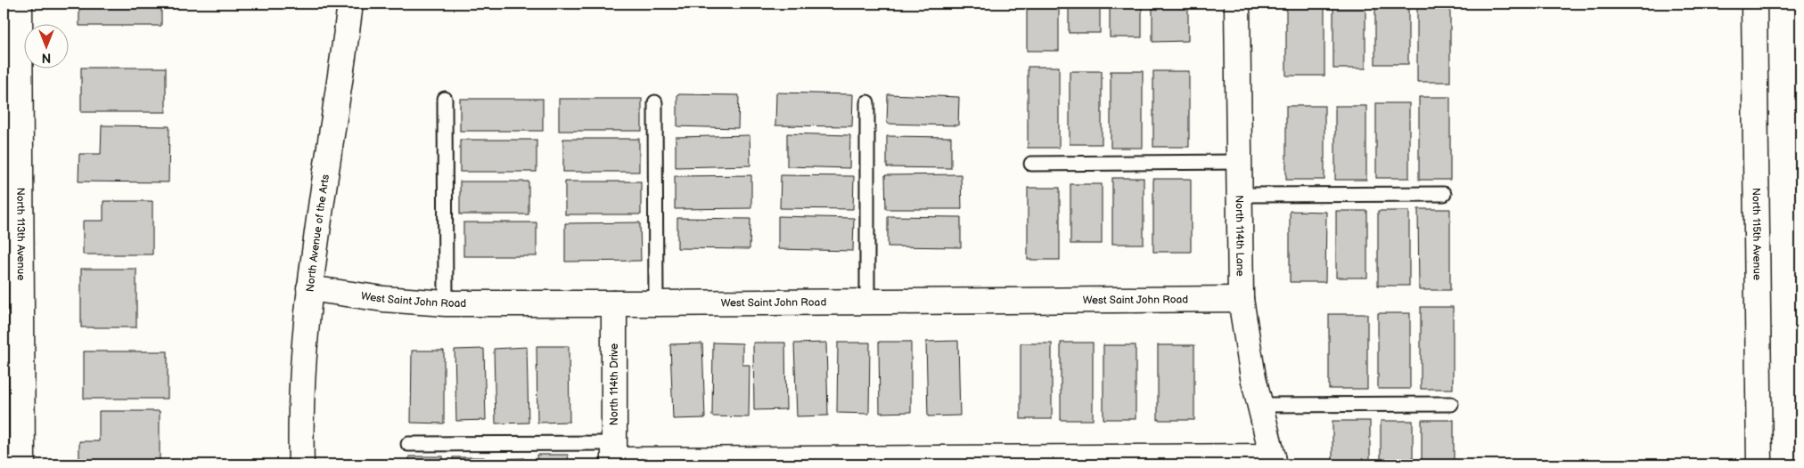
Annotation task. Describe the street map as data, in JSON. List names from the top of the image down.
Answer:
{
  "streets": {
    "street": [
      "North Avenue of the Arts",
      "North 113th Avenue",
      "North 115th Avenue",
      "North 114th Lane",
      "West Saint John Road",
      "North 114th Drive"
    ]
  },
  "crossings": [
    ["North Avenue of the Arts", "West Saint John Road"],
    ["North 114th Lane", "West Saint John Road"],
    ["West Saint John Road", "North 114th Drive"]
  ],
  "north": "bottom"
}
